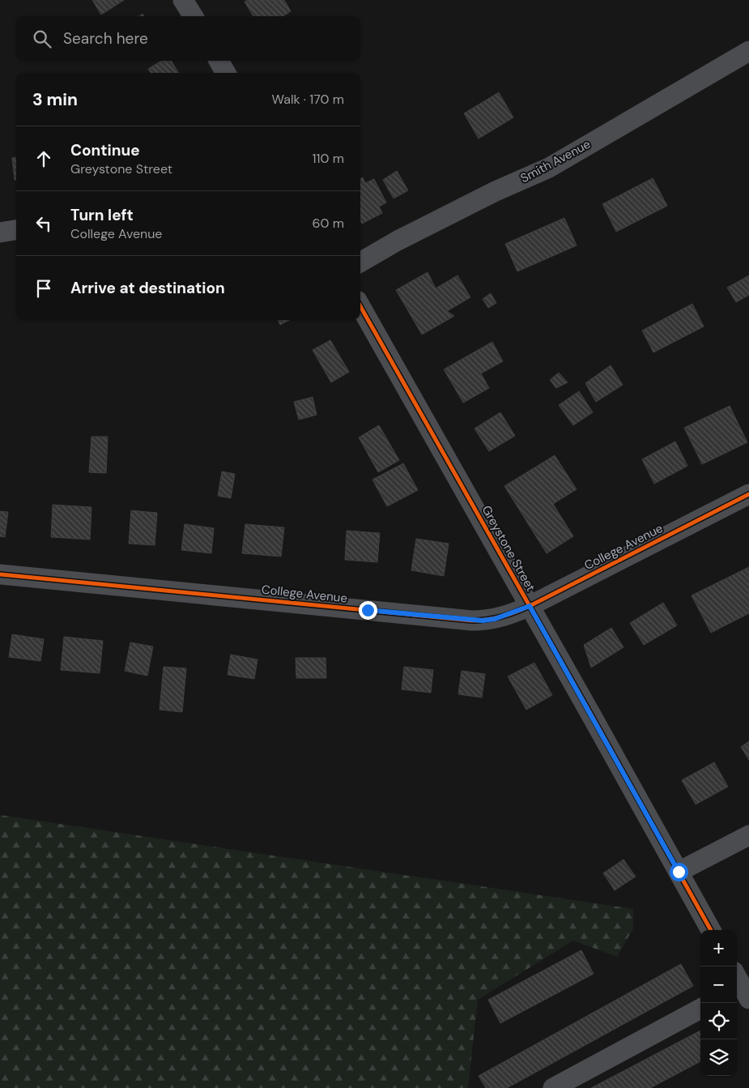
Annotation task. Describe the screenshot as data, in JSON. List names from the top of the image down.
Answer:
{
  "streets": {
    "street": ["Smith Avenue", "College Avenue", "Greystone Street"]
  },
  "crossings": [
    ["College Avenue", "Greystone Street"]
  ],
  "page": {
    "search": "Search here",
    "heading": ["3 min", "Walk · 170 m"],
    "list": [
      ["Continue", "Greystone Street", "110 m"],
      ["Turn left", "College Avenue", "60 m"],
      "Arrive at destination"
    ],
    "map_buttons": ["+", "−"]
  }
}
